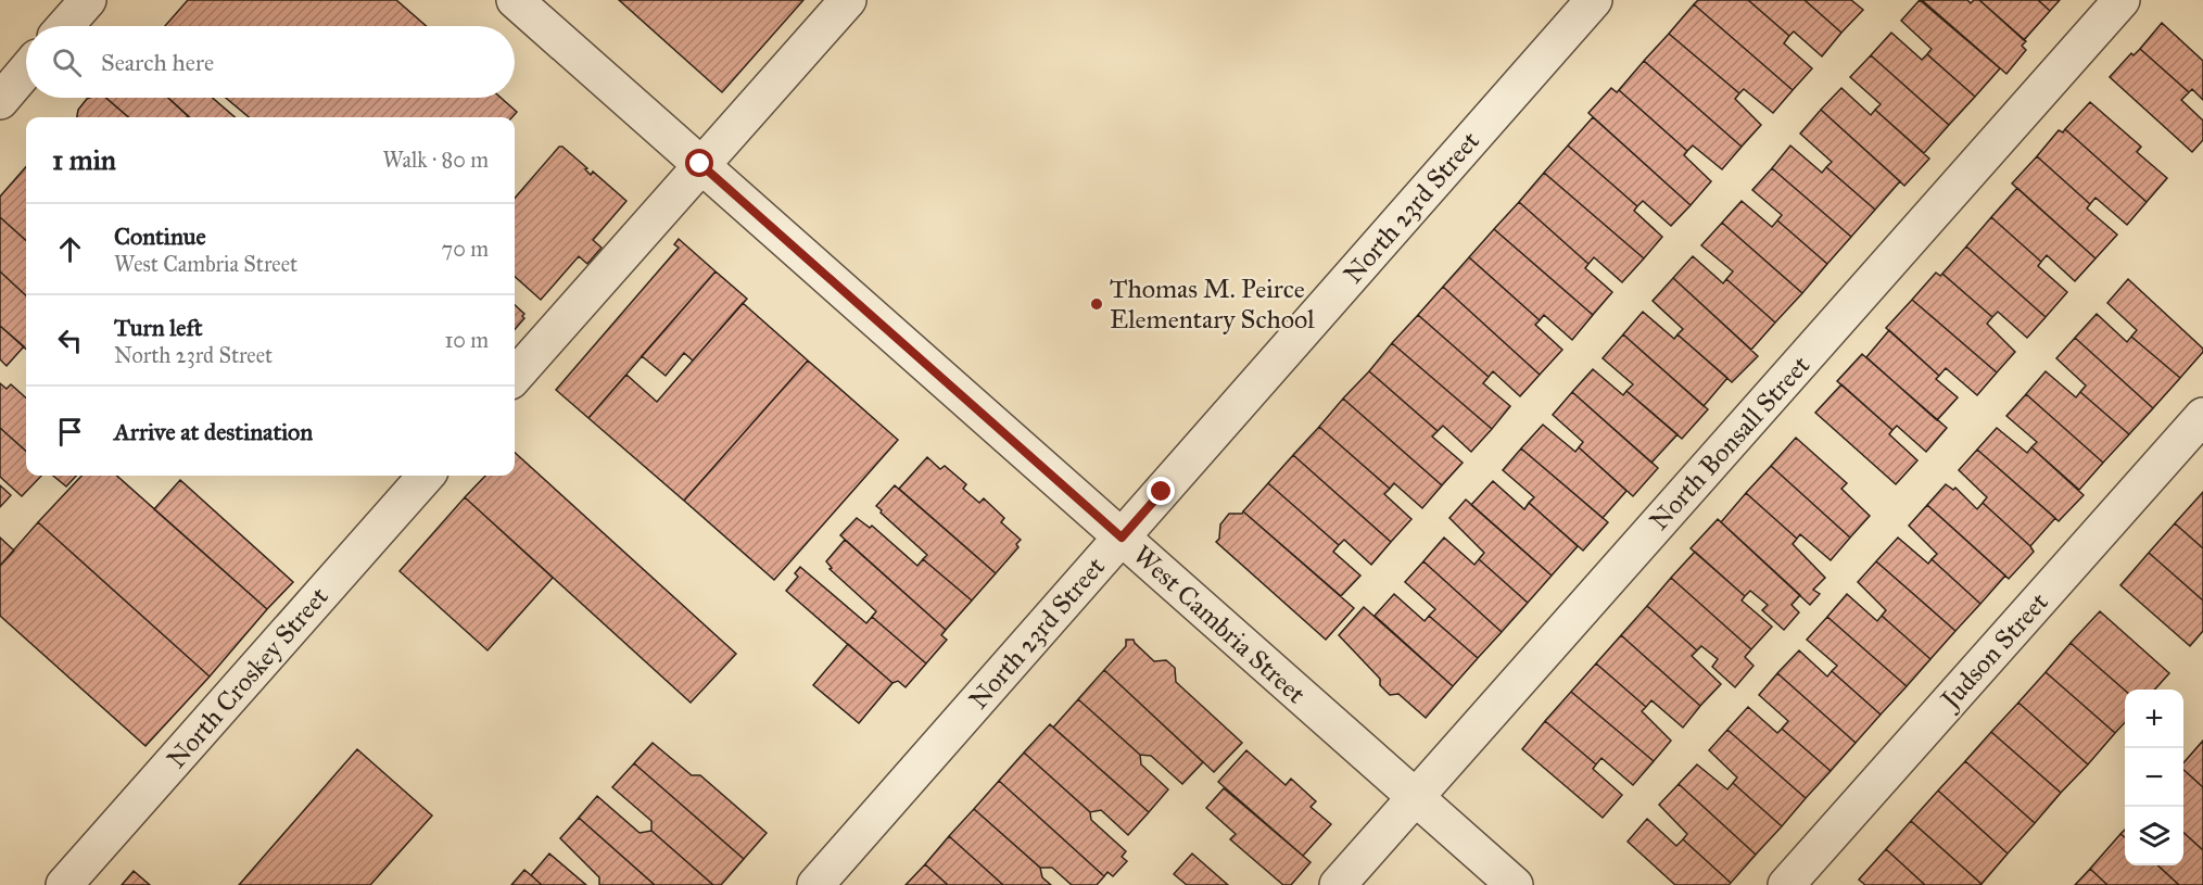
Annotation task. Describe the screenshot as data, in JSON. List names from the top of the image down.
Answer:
{
  "streets": {
    "street": [
      "North 23rd Street",
      "North Bonsall Street",
      "West Cambria Street",
      "Judson Street",
      "North Croskey Street"
    ]
  },
  "crossings": [
    ["North 23rd Street", "West Cambria Street"],
    ["North Bonsall Street", "West Cambria Street"]
  ],
  "places": ["Thomas M. Peirce Elementary School"],
  "page": {
    "search": "Search here",
    "heading": ["1 min", "Walk · 80 m"],
    "list": [
      ["Continue", "West Cambria Street", "70 m"],
      ["Turn left", "North 23rd Street", "10 m"],
      "Arrive at destination"
    ],
    "map_buttons": ["+", "−"]
  }
}
